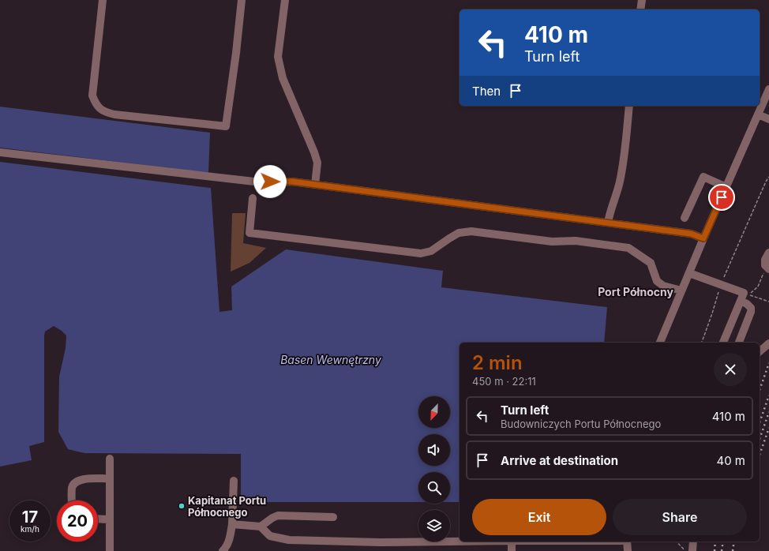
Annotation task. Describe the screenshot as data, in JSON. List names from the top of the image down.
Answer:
{
  "districts": ["Port Północny"],
  "water": ["Basen Wewnętrzny"],
  "places": ["Kapitanat Portu Północnego"],
  "north": "bottom left",
  "page": {
    "turn": ["410 m", "Turn left"],
    "then": "Then",
    "heading": ["2 min", "450 m · 22:11"],
    "list": [
      {
        "name": "Turn left",
        "note": "Budowniczych Portu Północnego",
        "value": "410 m"
      },
      {
        "name": "Arrive at destination",
        "value": "40 m"
      }
    ],
    "buttons": ["Exit", "Share"],
    "speed": "17 km/h",
    "limit": "20"
  }
}
